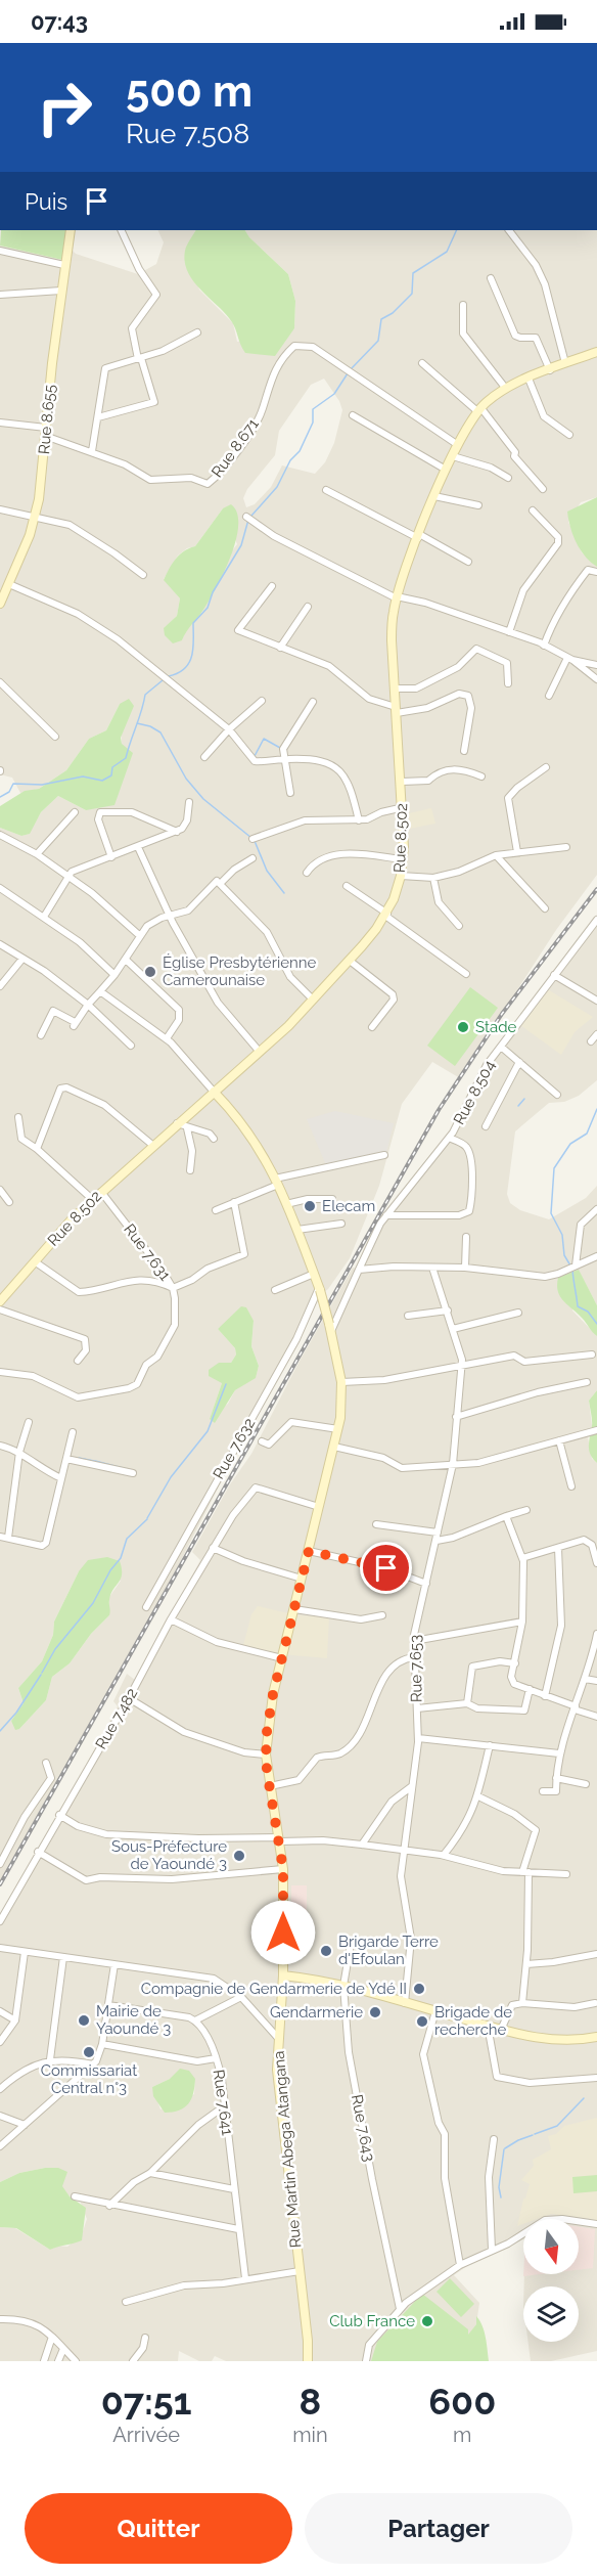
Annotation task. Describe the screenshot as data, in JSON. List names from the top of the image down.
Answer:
{
  "streets": {
    "main road": ["Rue 8.655", "Rue 8.502", "Rue Martin Abega Atangana"],
    "street": [
      "Rue 8.671",
      "Rue 8.504",
      "Rue 7.631",
      "Rue 7.632",
      "Rue 7.653",
      "Rue 7.482",
      "Rue 7.641",
      "Rue 7.643"
    ]
  },
  "crossings": [
    ["Rue 8.655", "Rue 8.671"],
    ["Rue 8.671", "Rue 8.502"],
    ["Rue 8.502", "Rue 7.631"],
    ["Rue 8.502", "Rue Martin Abega Atangana"],
    ["Rue 8.504", "Rue Martin Abega Atangana"],
    ["Rue 7.632", "Rue Martin Abega Atangana"],
    ["Rue 7.482", "Rue Martin Abega Atangana"]
  ],
  "places": [
    "Église Presbytérienne Camerounaise",
    "Stade",
    "Elecam",
    "Sous-Préfecture de Yaoundé 3",
    "Brigarde Terre d'Efoulan",
    "Compagnie de Gendarmerie de Ydé II",
    "Gendarmerie",
    "Mairie de Yaoundé 3",
    "Brigade de recherche",
    "Commissariat Central n°3",
    "Club France"
  ],
  "north": "bottom",
  "page": {
    "status": "07:43",
    "turn": ["500 m", "Rue 7.508"],
    "then": "Puis",
    "eta": [
      "07:51",
      "Arrivée",
      "8",
      "min",
      "600",
      "m"
    ],
    "buttons": ["Quitter", "Partager"]
  }
}
